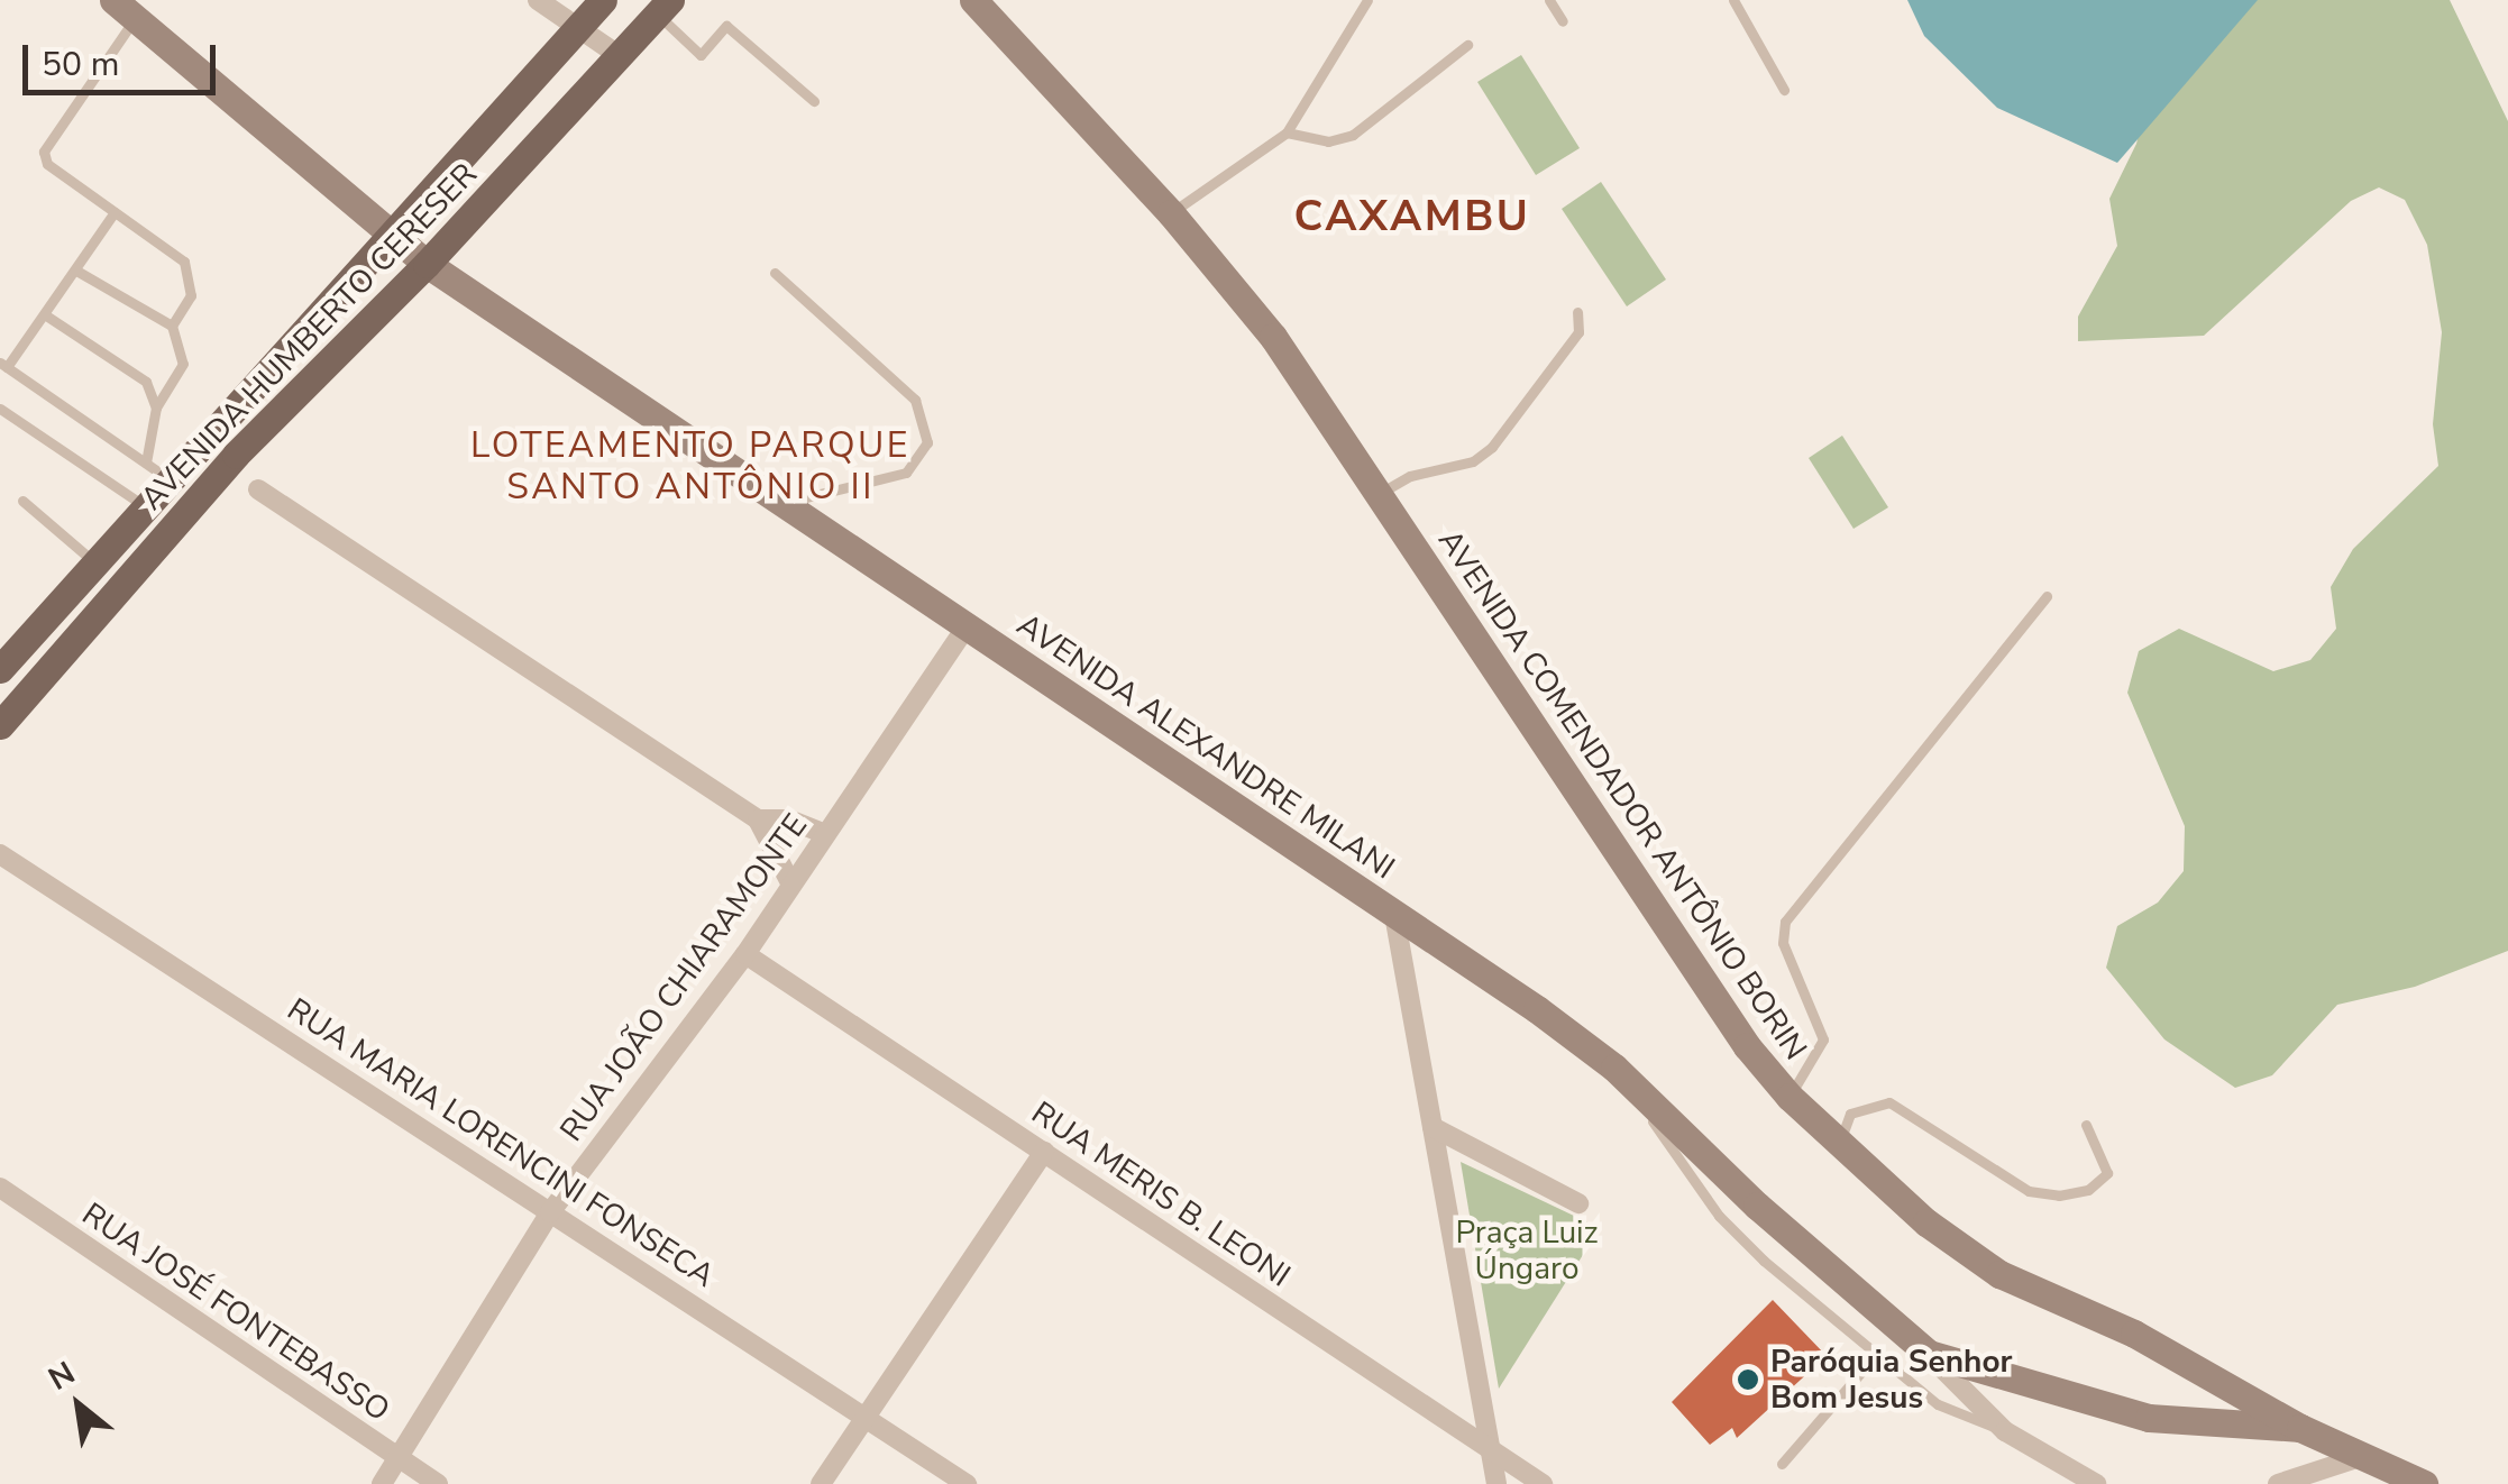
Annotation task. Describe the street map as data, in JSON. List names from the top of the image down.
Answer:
{
  "streets": {
    "main road": ["AVENIDA HUMBERTO CERESER"],
    "street": [
      "AVENIDA ALEXANDRE MILANI",
      "AVENIDA COMENDADOR ANTÔNIO BORIN",
      "RUA JOÃO CHIARAMONTE",
      "RUA MARIA LORENCINI FONSECA",
      "RUA MERIS B. LEONI",
      "RUA JOSÉ FONTEBASSO"
    ]
  },
  "crossings": [
    ["AVENIDA HUMBERTO CERESER", "AVENIDA ALEXANDRE MILANI"],
    ["AVENIDA ALEXANDRE MILANI", "AVENIDA COMENDADOR ANTÔNIO BORIN"],
    ["AVENIDA ALEXANDRE MILANI", "RUA JOÃO CHIARAMONTE"],
    ["RUA JOÃO CHIARAMONTE", "RUA MARIA LORENCINI FONSECA"],
    ["RUA JOÃO CHIARAMONTE", "RUA MERIS B. LEONI"],
    ["RUA JOÃO CHIARAMONTE", "RUA JOSÉ FONTEBASSO"]
  ],
  "districts": ["CAXAMBU", "LOTEAMENTO PARQUE SANTO ANTÔNIO II"],
  "parks": ["Praça Luiz Úngaro"],
  "places": ["Paróquia Senhor Bom Jesus"],
  "scale_bar": "50 m",
  "north": "top left"
}
